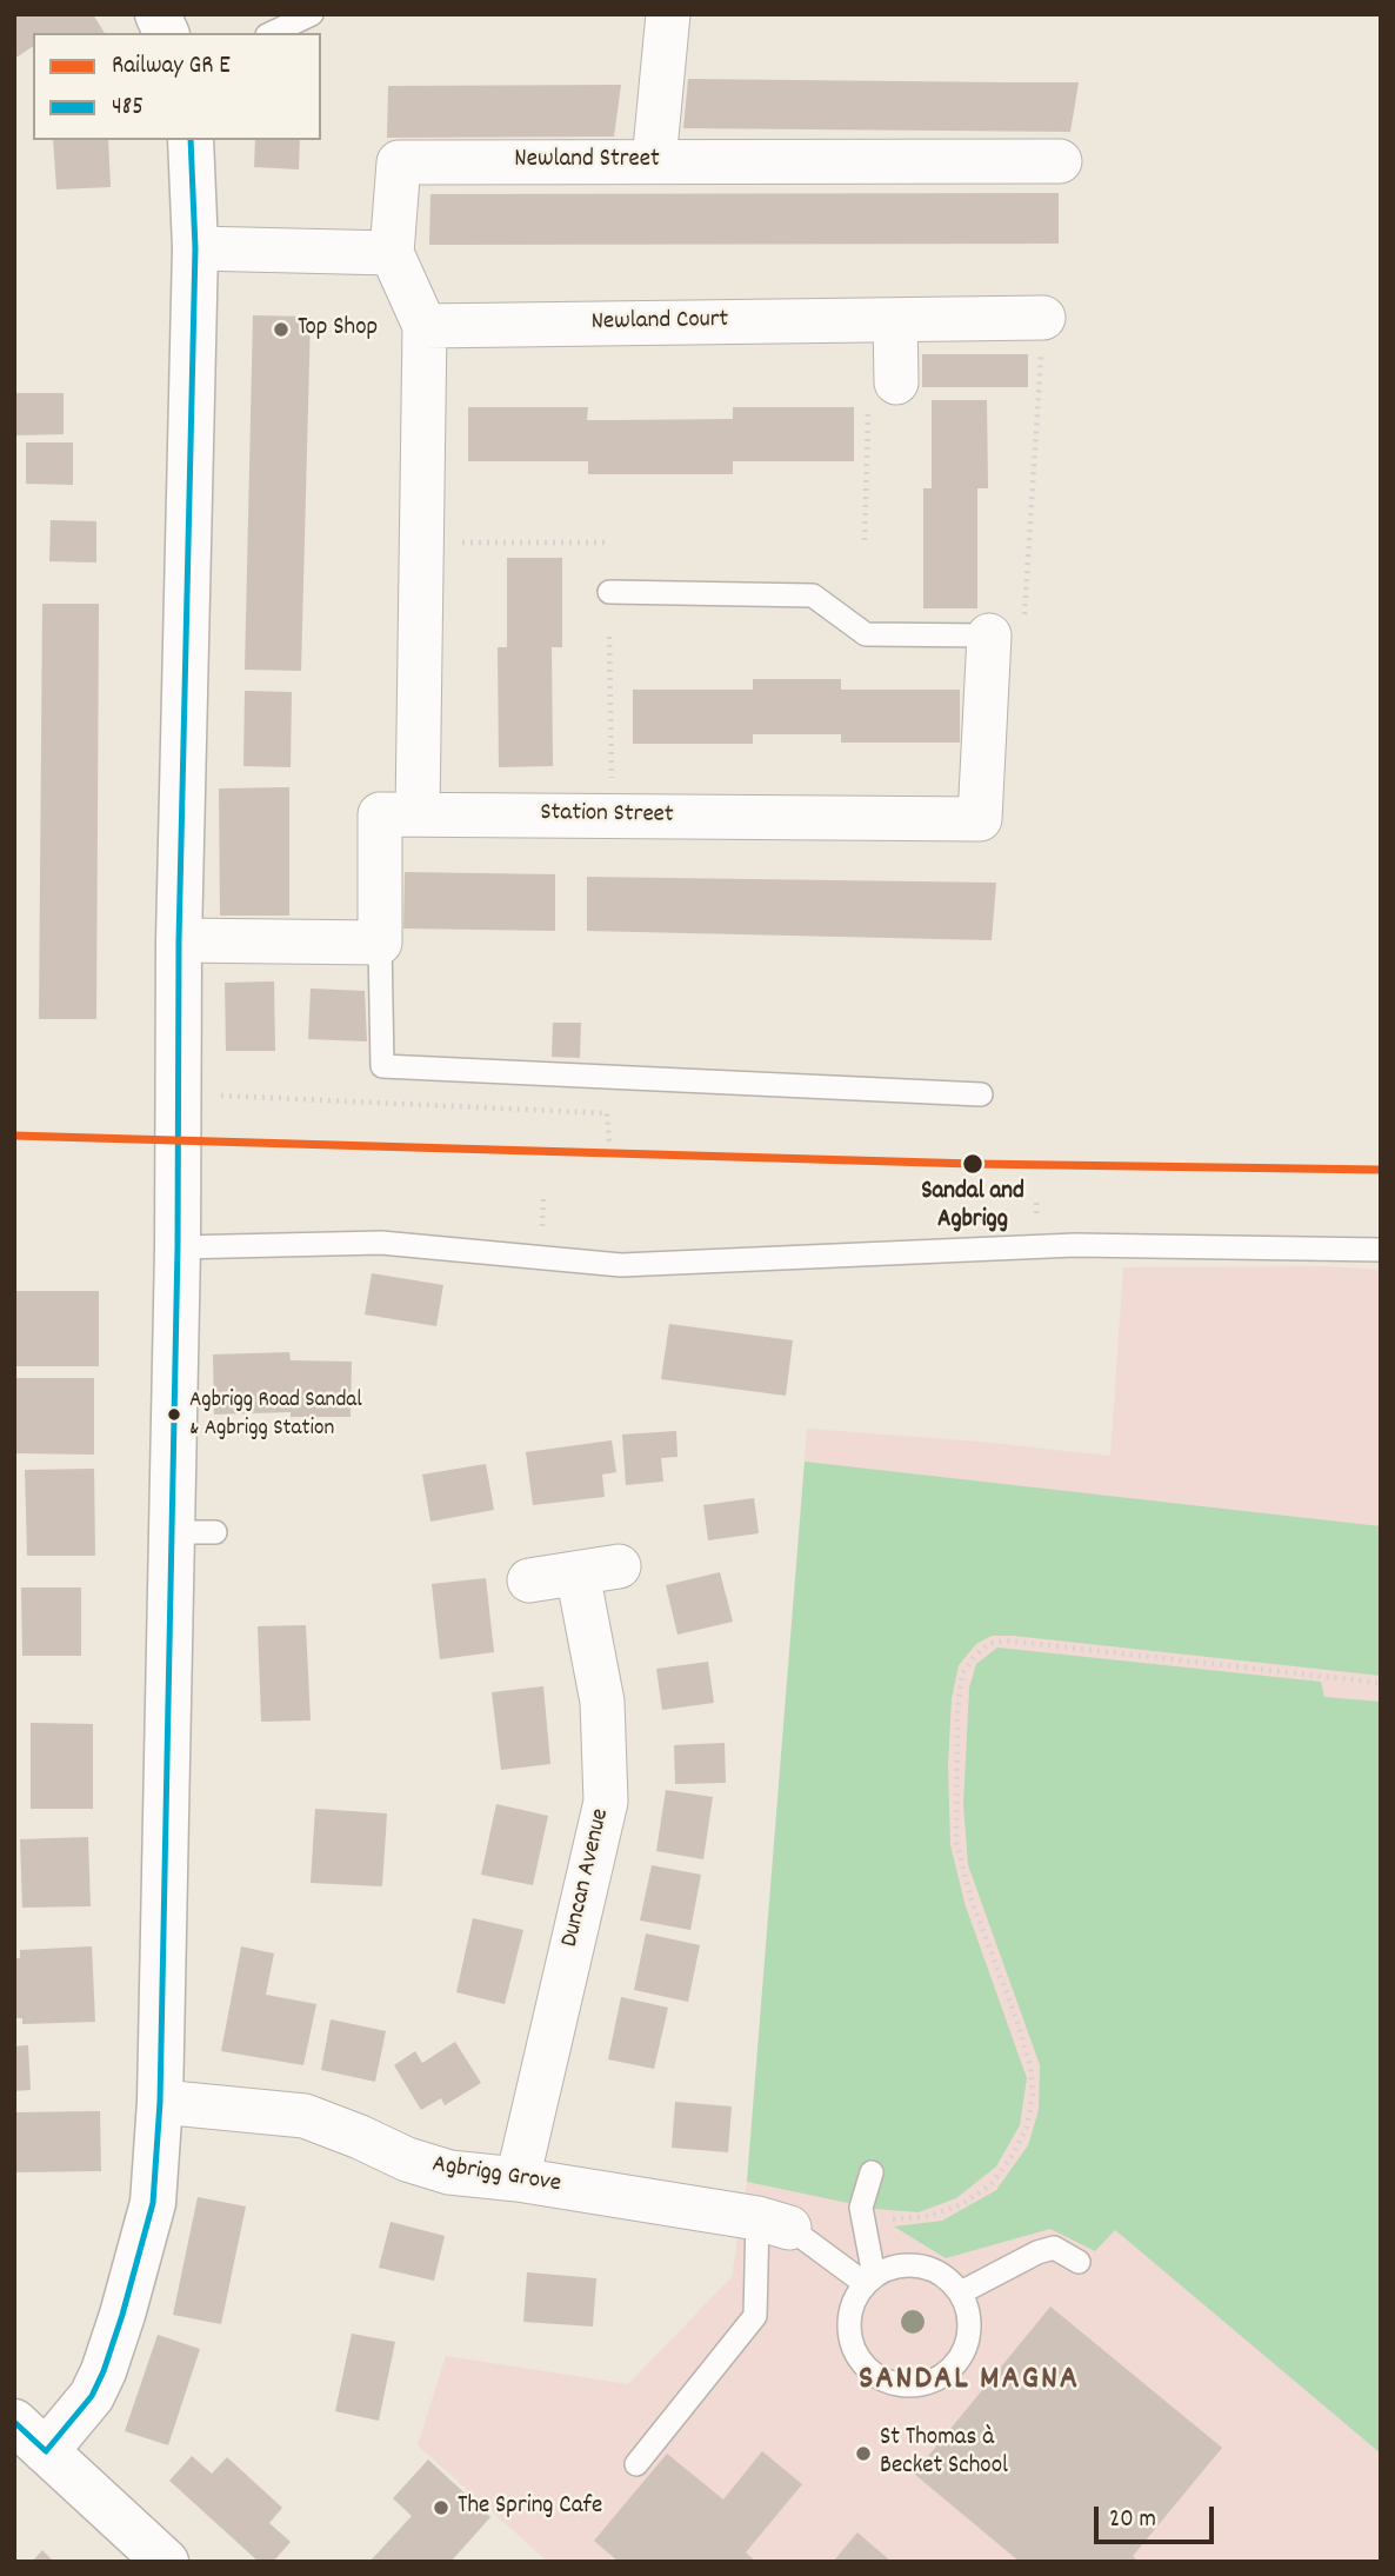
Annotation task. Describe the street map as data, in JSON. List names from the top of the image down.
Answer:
{
  "streets": {
    "street": [
      "Newland Street",
      "Newland Court",
      "Station Street",
      "Duncan Avenue",
      "Agbrigg Grove"
    ]
  },
  "crossings": [
    ["Duncan Avenue", "Agbrigg Grove"]
  ],
  "districts": ["SANDAL MAGNA"],
  "places": [
    "Top Shop",
    "Sandal and Agbrigg",
    "Agbrigg Road Sandal & Agbrigg Station",
    "St Thomas à Becket School",
    "The Spring Cafe"
  ],
  "lines": ["transit line 485"],
  "legend": ["Railway GR E", "485"],
  "scale_bar": "20 m"
}
